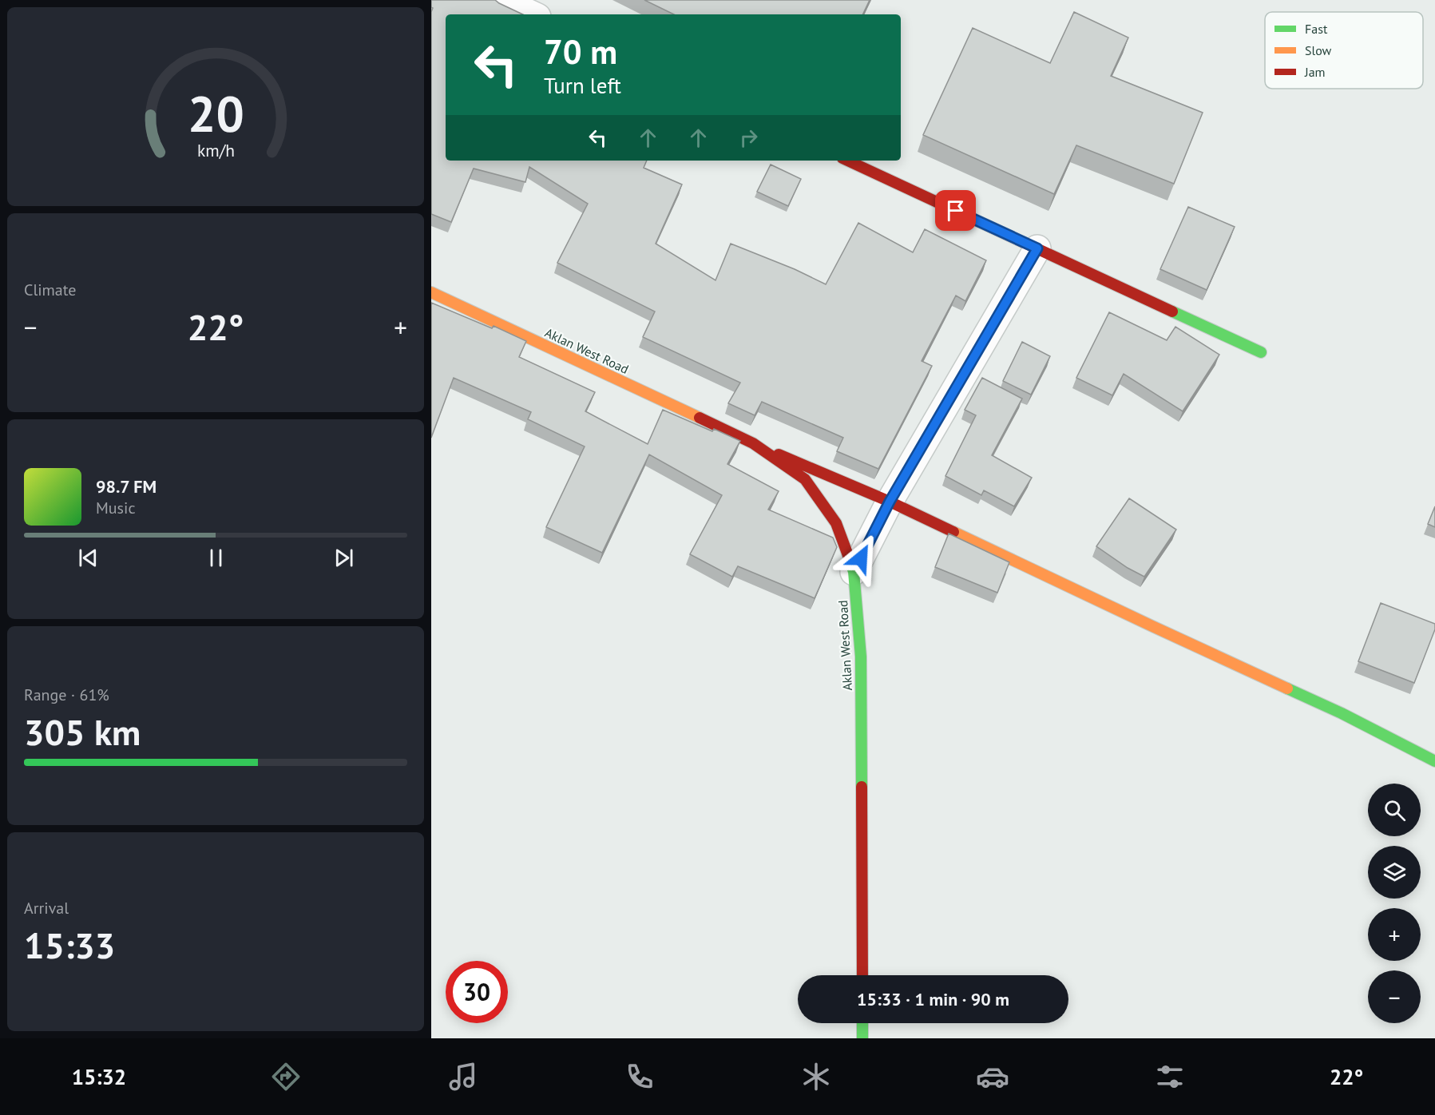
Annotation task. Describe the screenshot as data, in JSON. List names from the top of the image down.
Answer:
{
  "streets": {
    "street": ["Aklan West Road"]
  },
  "legend": ["Fast", "Slow", "Jam"],
  "page": {
    "turn": ["70 m", "Turn left"],
    "tile": [
      "Climate",
      ["Range · 61%", "305 km"],
      ["Arrival", "15:33"]
    ],
    "heat": ["−", "22°", "+"],
    "song": ["98.7 FM", "Music"],
    "map_buttons": ["+", "−"],
    "limit": "30",
    "trip": "15:33 · 1 min · 90 m",
    "tabs": ["15:32", "22°"],
    "gauge": ["20", "km/h"]
  }
}
